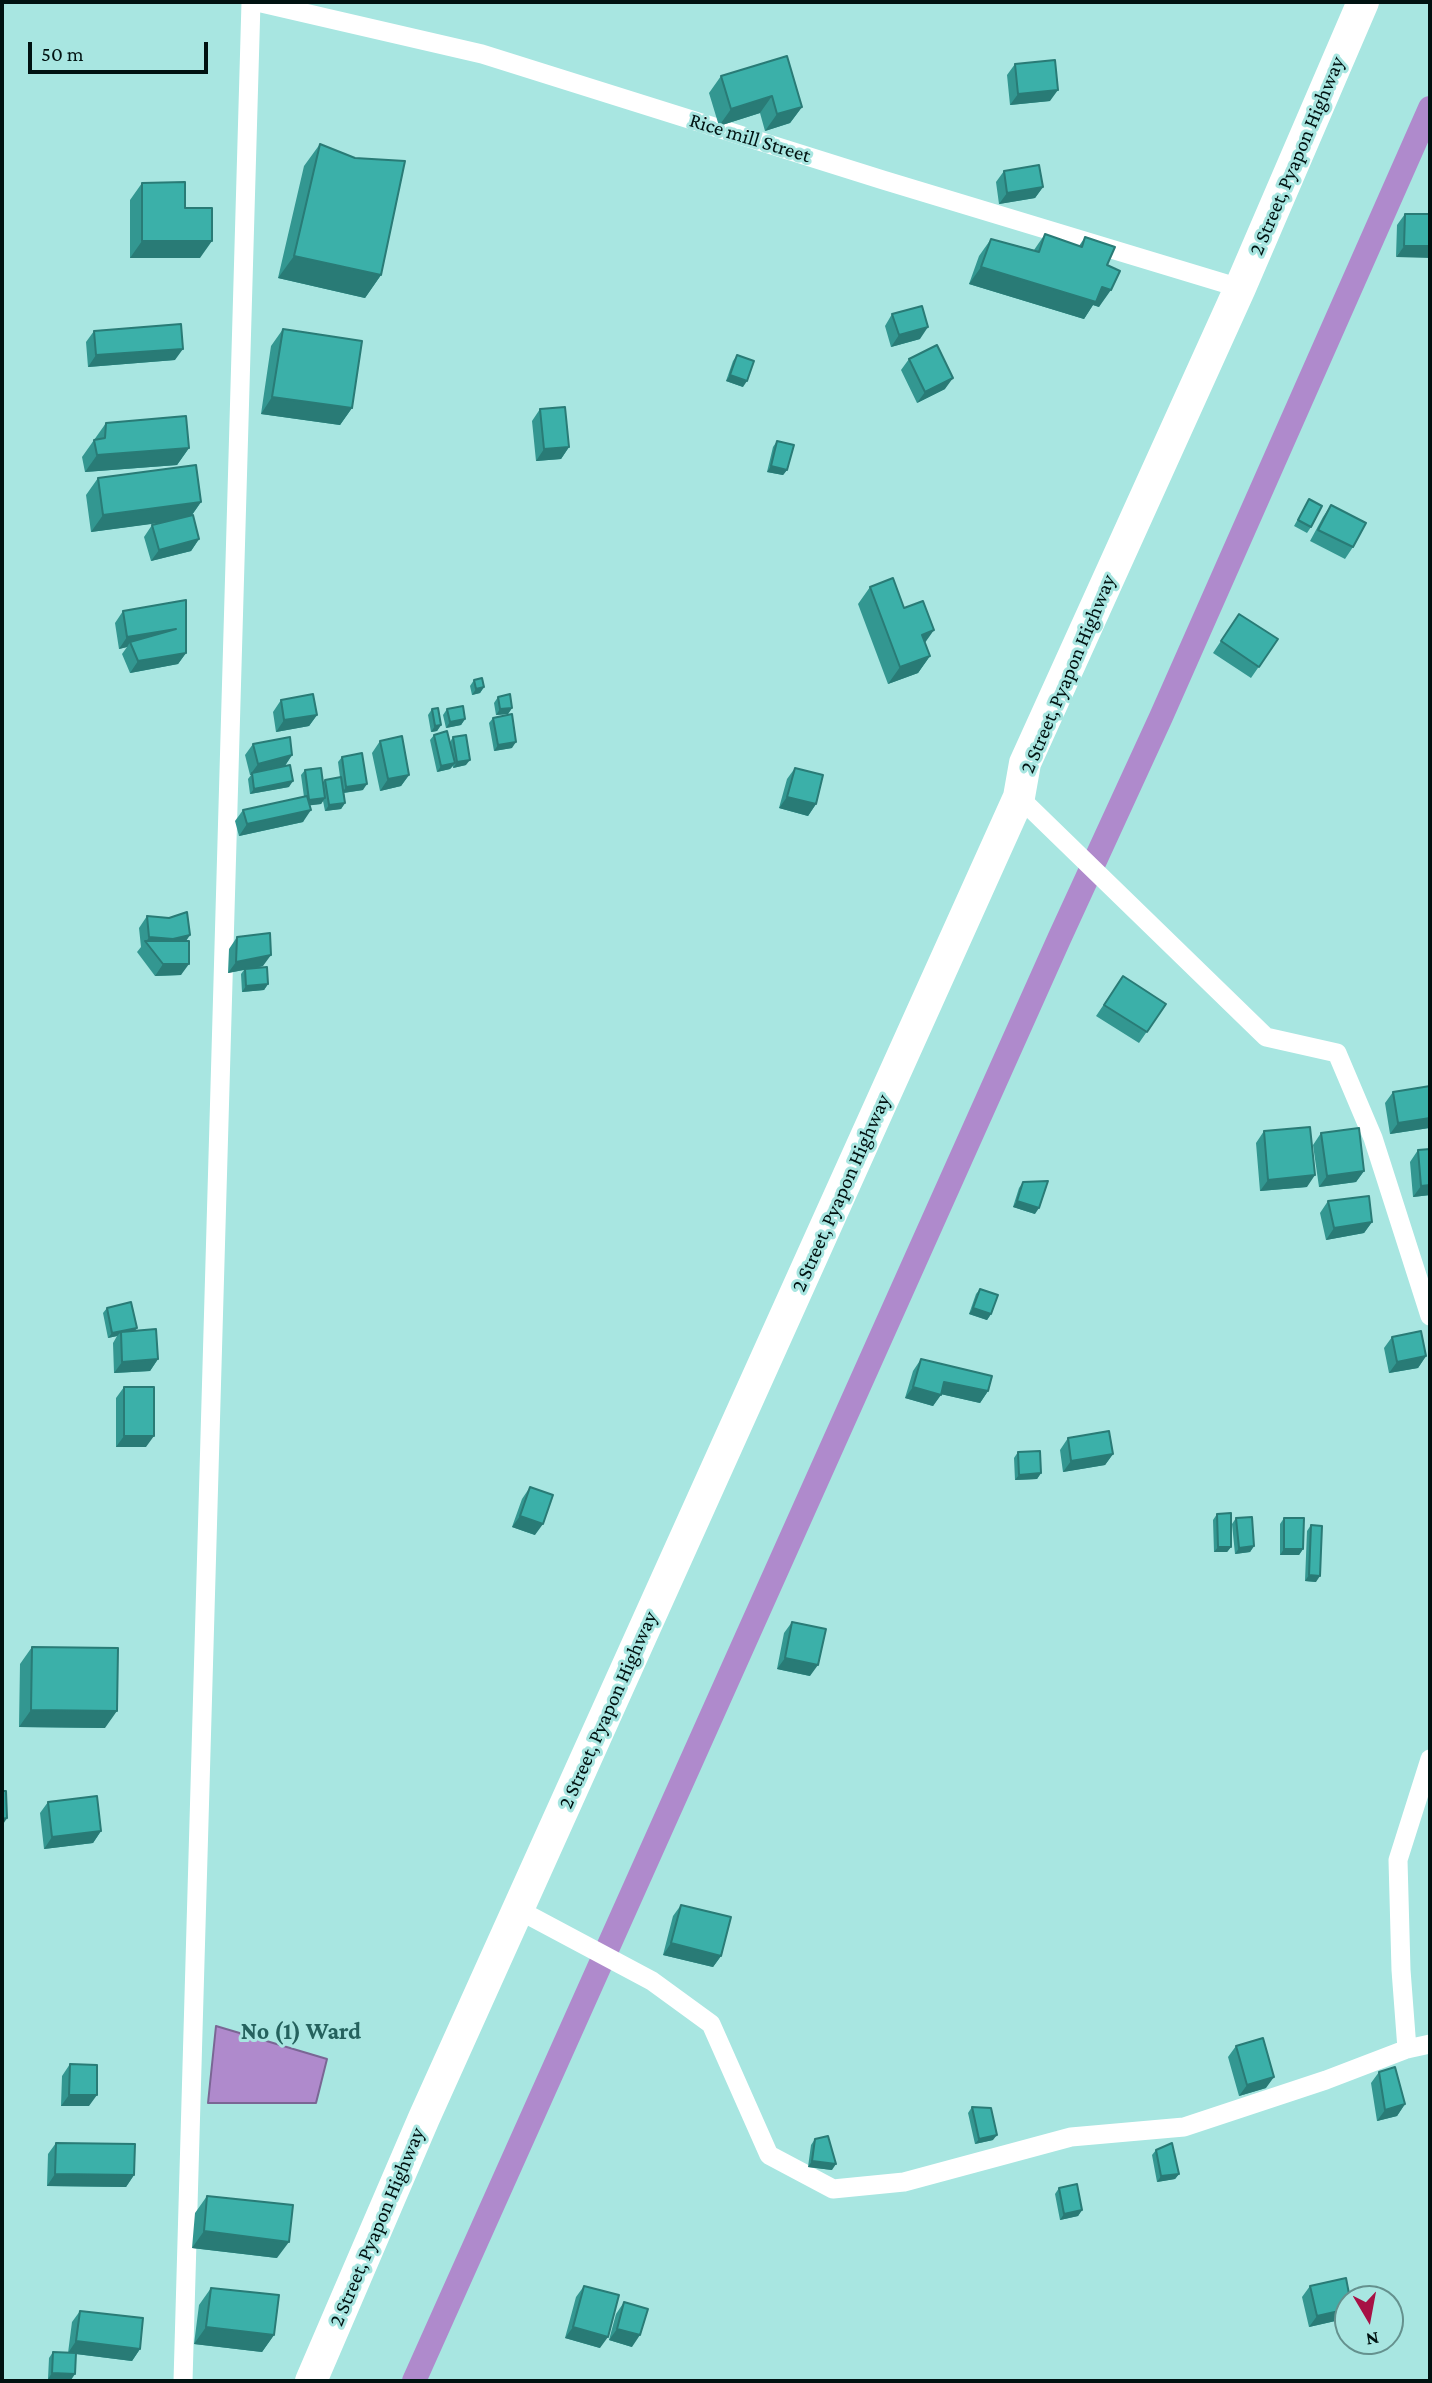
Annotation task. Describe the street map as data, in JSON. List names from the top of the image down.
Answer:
{
  "streets": {
    "main road": ["2 Street, Pyapon Highway"],
    "street": ["Rice mill Street"]
  },
  "crossings": [
    ["Rice mill Street", "2 Street, Pyapon Highway"]
  ],
  "districts": ["No (1) Ward"],
  "scale_bar": "50 m",
  "north": "bottom"
}
